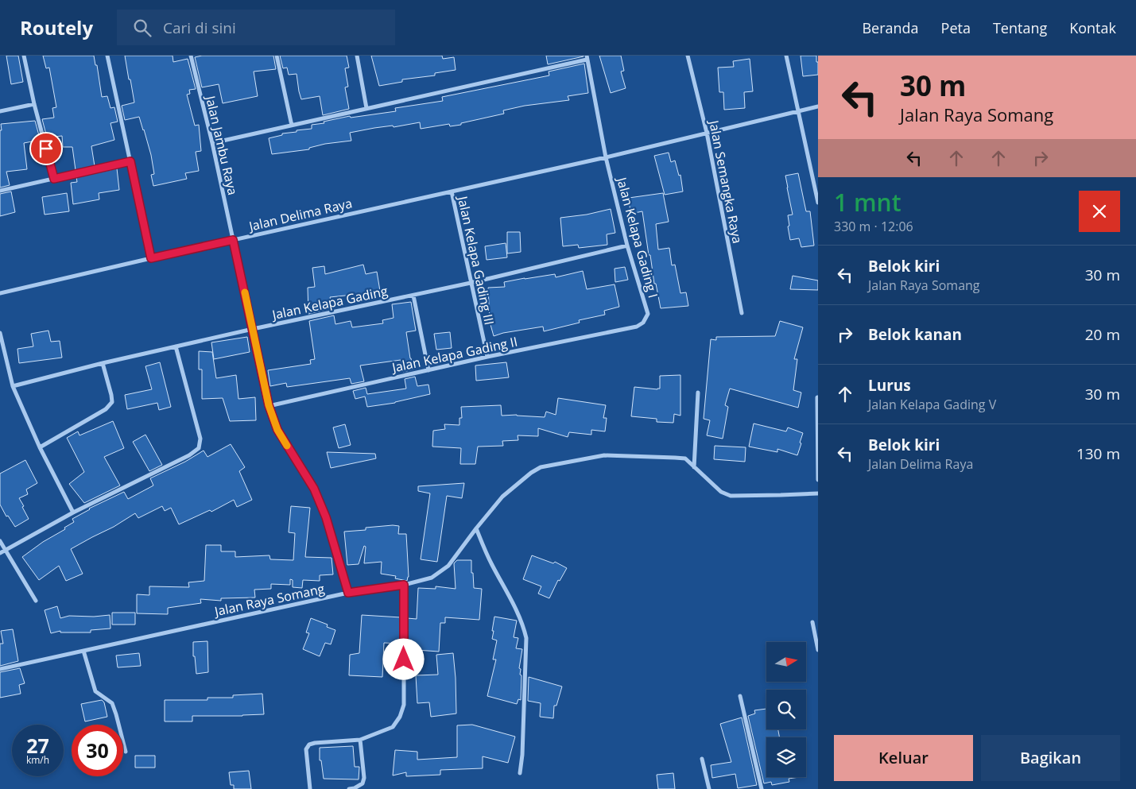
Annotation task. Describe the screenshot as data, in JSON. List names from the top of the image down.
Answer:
{
  "streets": {
    "street": [
      "Jalan Jambu Raya",
      "Jalan Semangka Raya",
      "Jalan Delima Raya",
      "Jalan Kelapa Gading I",
      "Jalan Kelapa Gading III",
      "Jalan Kelapa Gading",
      "Jalan Kelapa Gading II",
      "Jalan Raya Somang"
    ]
  },
  "crossings": [
    ["Jalan Jambu Raya", "Jalan Delima Raya"],
    ["Jalan Jambu Raya", "Jalan Kelapa Gading"],
    ["Jalan Jambu Raya", "Jalan Kelapa Gading II"],
    ["Jalan Jambu Raya", "Jalan Raya Somang"],
    ["Jalan Semangka Raya", "Jalan Delima Raya"],
    ["Jalan Delima Raya", "Jalan Kelapa Gading I"],
    ["Jalan Delima Raya", "Jalan Kelapa Gading III"],
    ["Jalan Kelapa Gading I", "Jalan Kelapa Gading"],
    ["Jalan Kelapa Gading I", "Jalan Kelapa Gading II"],
    ["Jalan Kelapa Gading III", "Jalan Kelapa Gading"],
    ["Jalan Kelapa Gading III", "Jalan Kelapa Gading II"]
  ],
  "north": "right",
  "page": {
    "header": "Routely",
    "search": "Cari di sini",
    "nav": [
      "Beranda",
      "Peta",
      "Tentang",
      "Kontak"
    ],
    "turn": ["30 m", "Jalan Raya Somang"],
    "heading": ["1 mnt", "330 m · 12:06"],
    "list": [
      {
        "name": "Belok kiri",
        "note": "Jalan Raya Somang",
        "value": "30 m"
      },
      {
        "name": "Belok kanan",
        "value": "20 m"
      },
      {
        "name": "Lurus",
        "note": "Jalan Kelapa Gading V",
        "value": "30 m"
      },
      {
        "name": "Belok kiri",
        "note": "Jalan Delima Raya",
        "value": "130 m"
      }
    ],
    "speed": "27 km/h",
    "limit": "30",
    "buttons": ["Keluar", "Bagikan"]
  }
}
